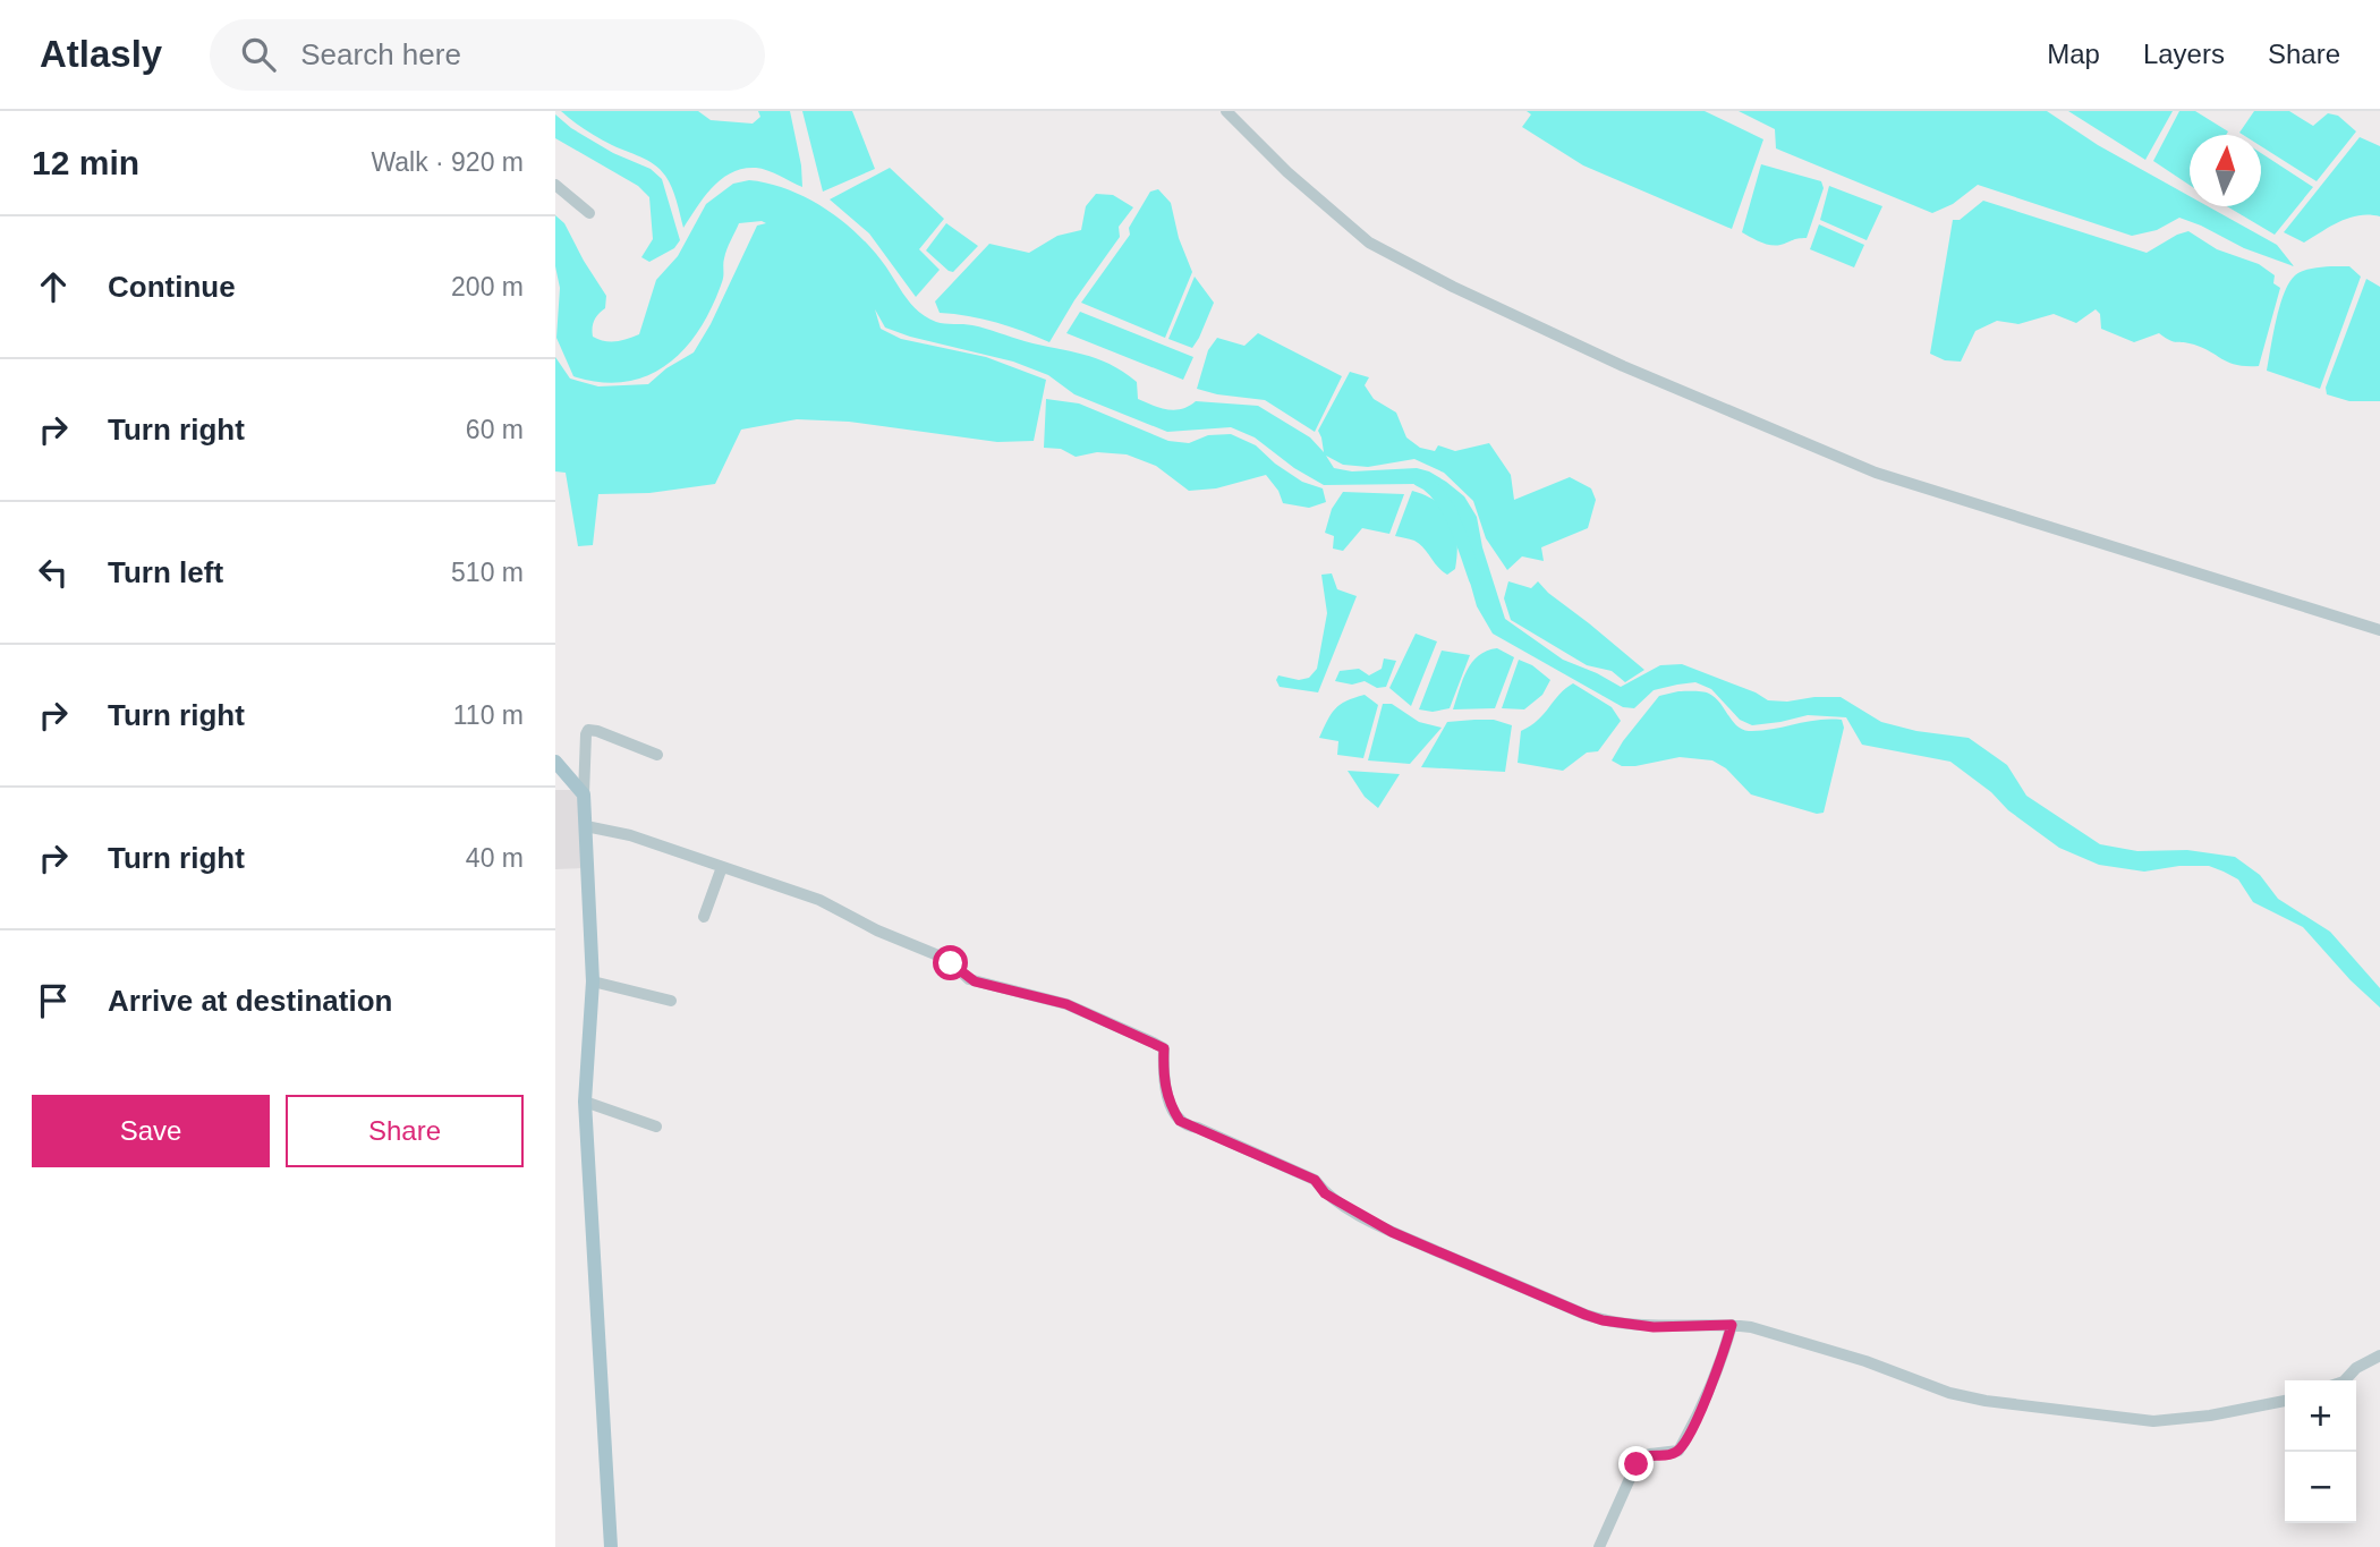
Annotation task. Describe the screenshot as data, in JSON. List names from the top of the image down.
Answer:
{
  "north": "top",
  "page": {
    "header": "Atlasly",
    "search": "Search here",
    "nav": ["Map", "Layers", "Share"],
    "heading": ["12 min", "Walk · 920 m"],
    "list": [
      ["Continue", "200 m"],
      ["Turn right", "60 m"],
      ["Turn left", "510 m"],
      ["Turn right", "110 m"],
      ["Turn right", "40 m"],
      "Arrive at destination"
    ],
    "buttons": ["Save", "Share"],
    "map_buttons": ["+", "−"]
  }
}
